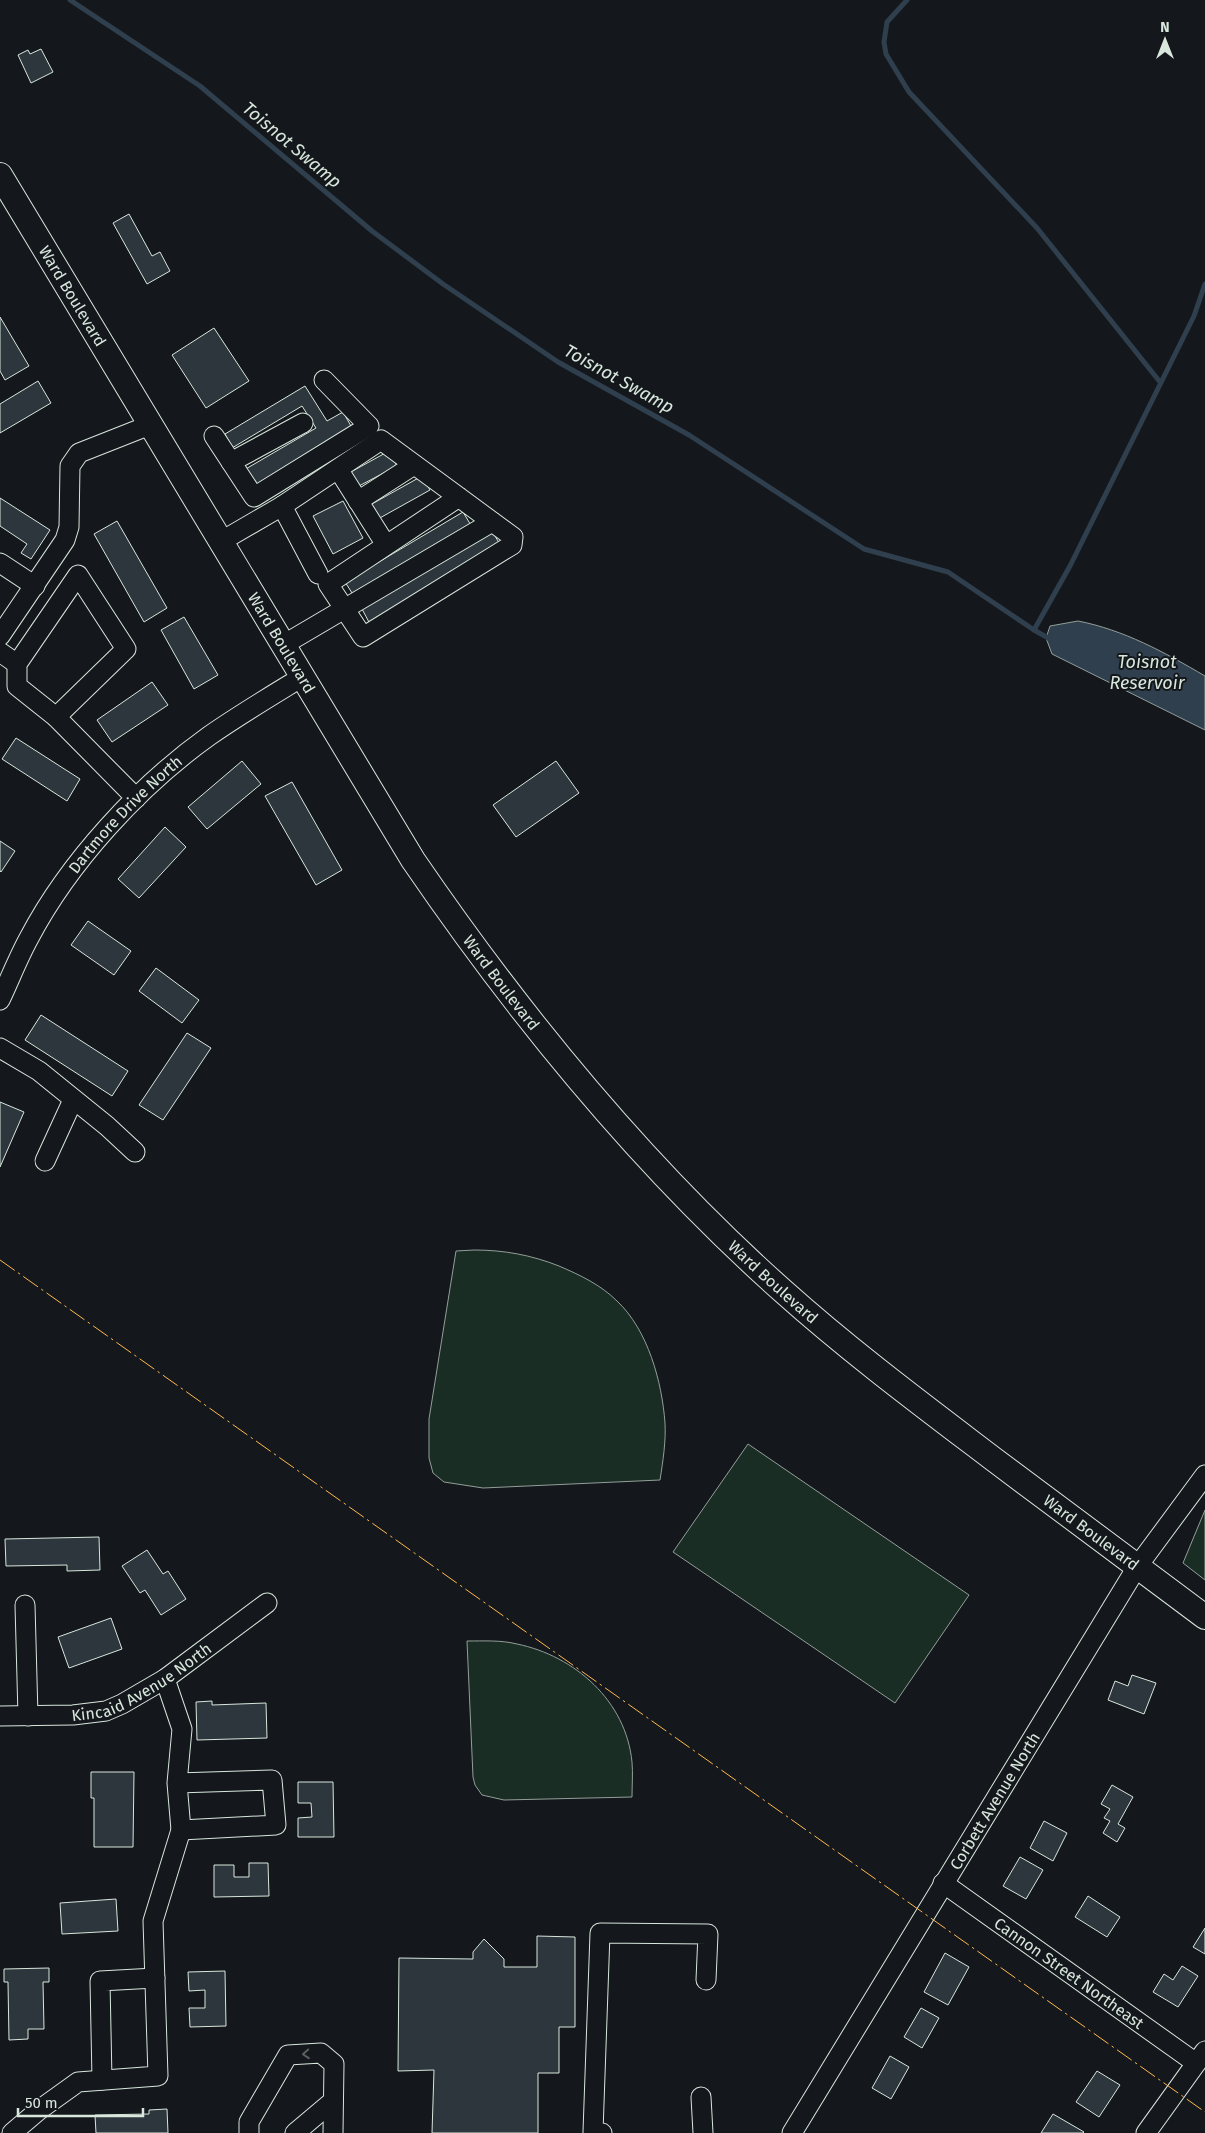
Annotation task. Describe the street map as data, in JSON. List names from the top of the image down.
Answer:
{
  "streets": {
    "main road": ["Ward Boulevard"],
    "street": [
      "Dartmore Drive North",
      "Kincaid Avenue North",
      "Corbett Avenue North",
      "Cannon Street Northeast"
    ]
  },
  "crossings": [
    ["Ward Boulevard", "Dartmore Drive North"],
    ["Ward Boulevard", "Corbett Avenue North"],
    ["Corbett Avenue North", "Cannon Street Northeast"]
  ],
  "water": ["Toisnot Swamp", "Toisnot Reservoir"],
  "scale_bar": "50 m",
  "north": "top"
}
